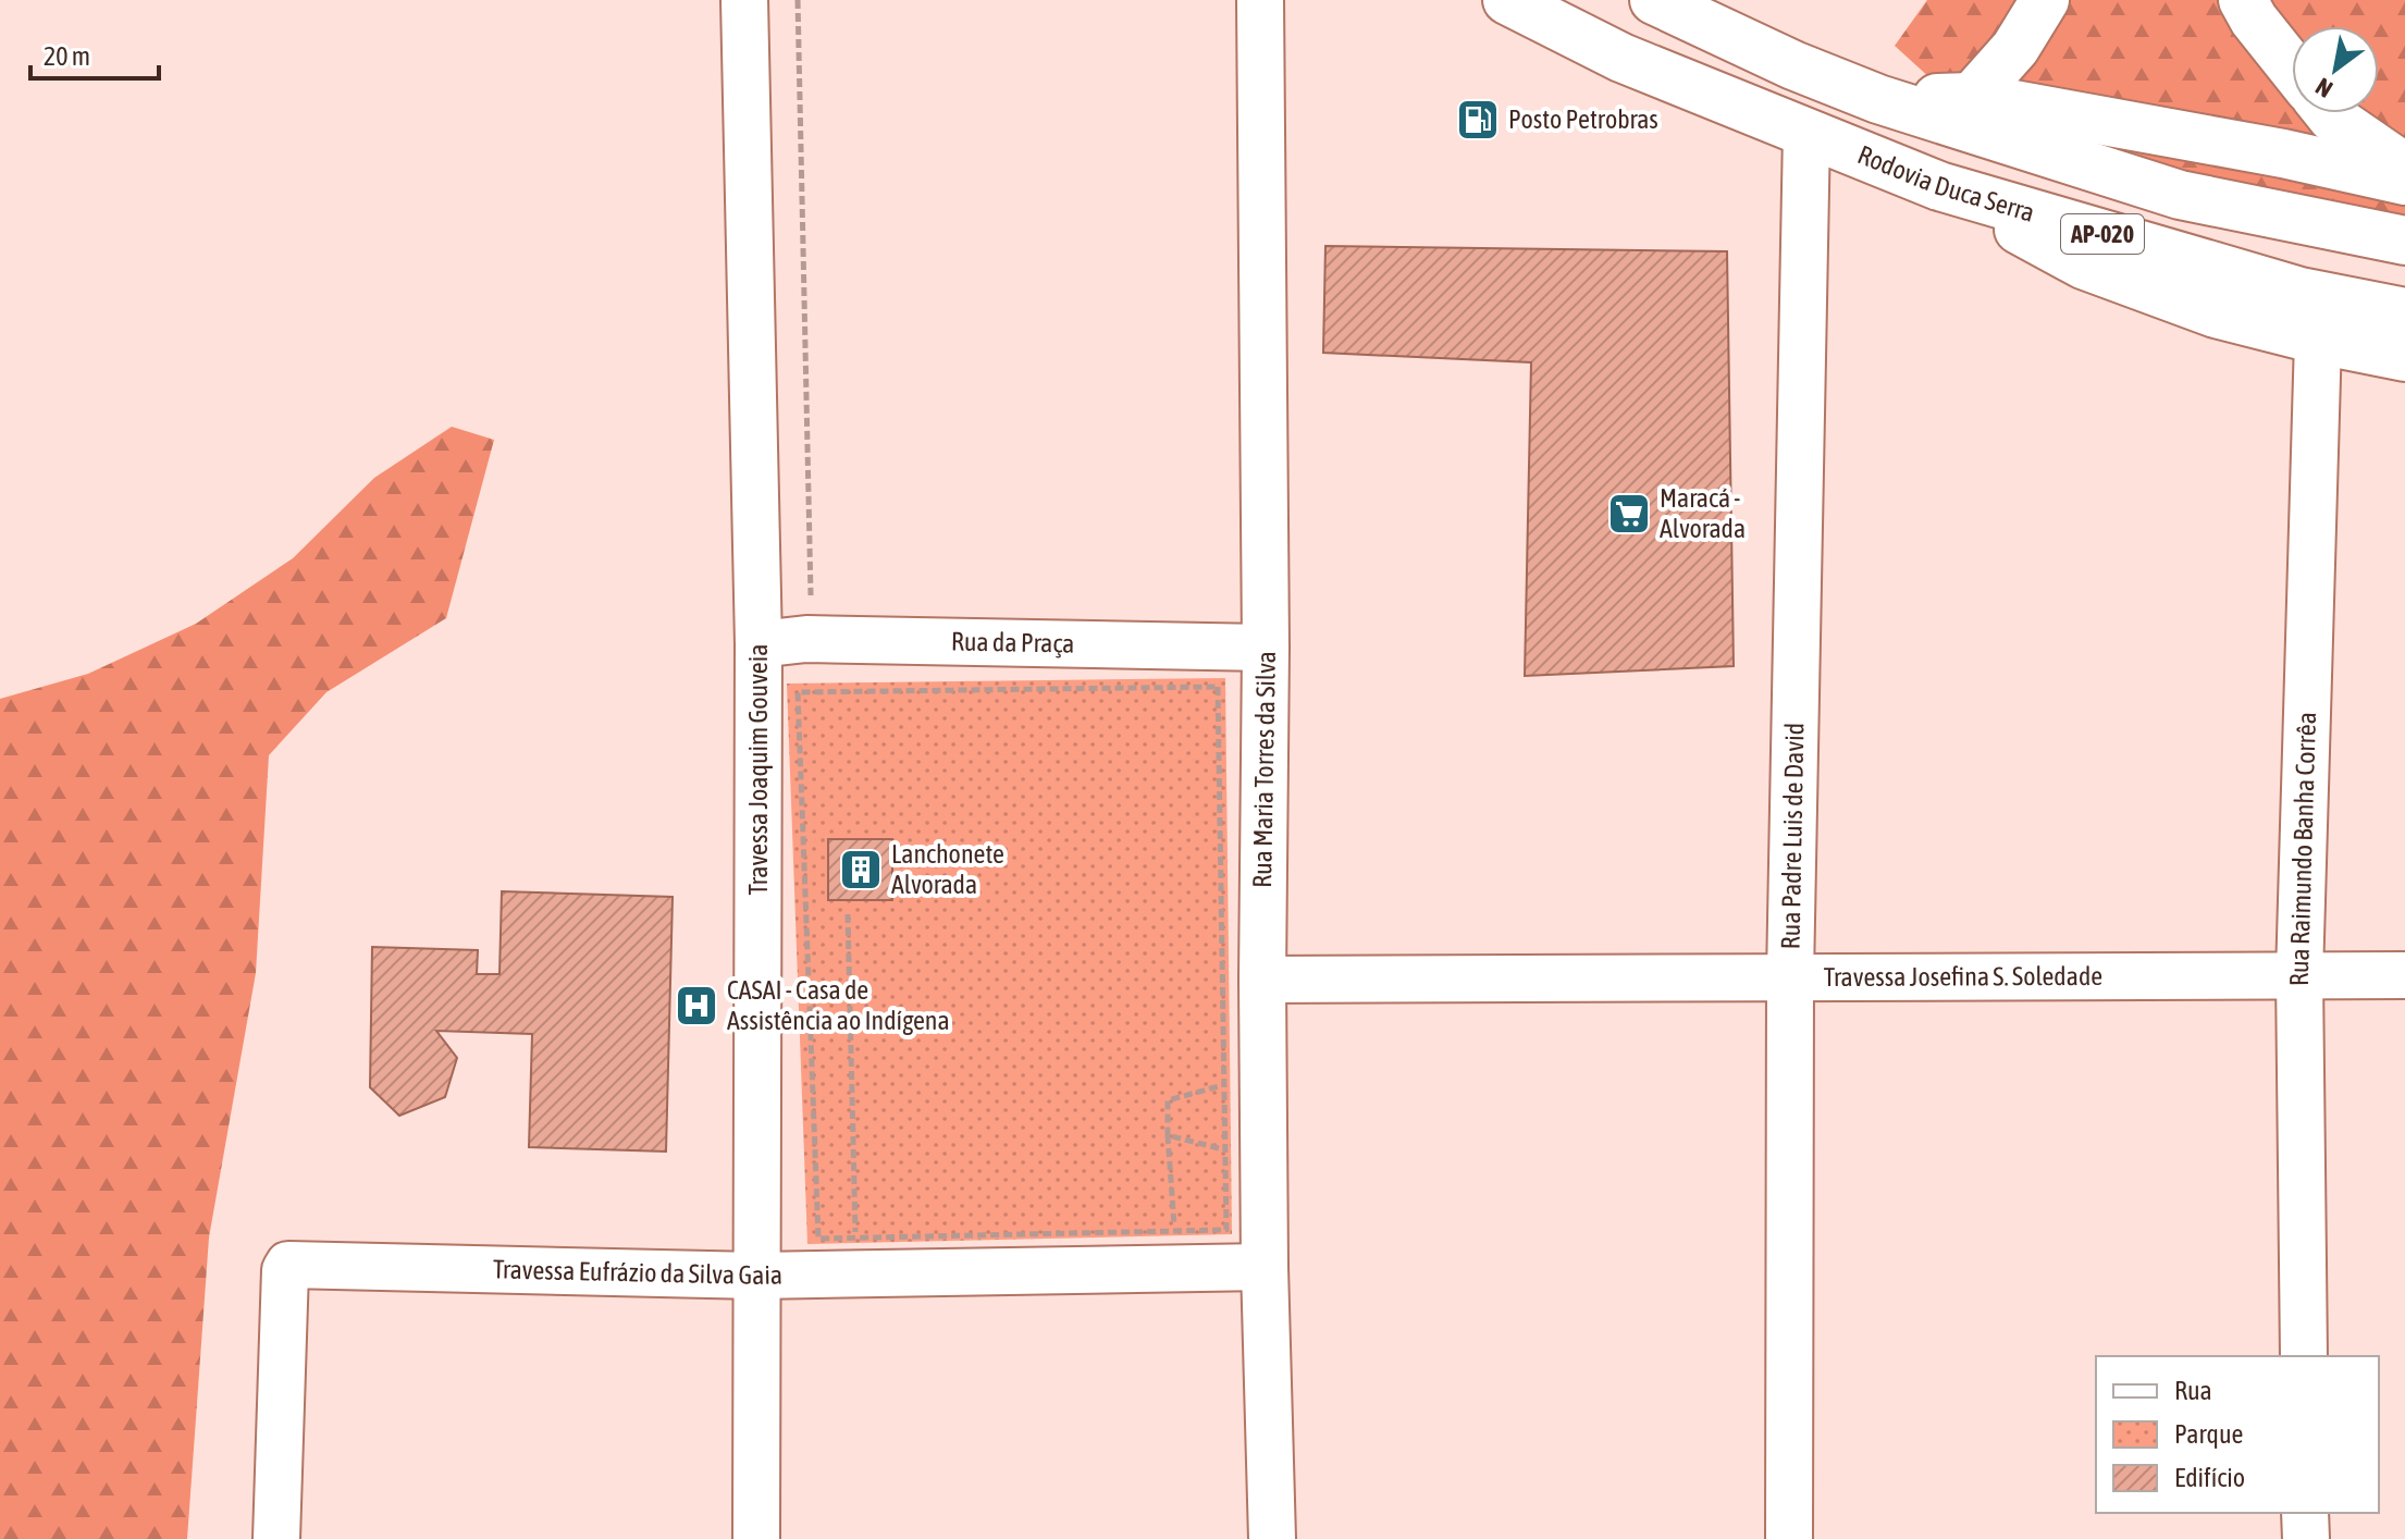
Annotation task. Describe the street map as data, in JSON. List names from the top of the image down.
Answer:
{
  "streets": {
    "main road": ["Rodovia Duca Serra", "AP-020"],
    "street": [
      "Rua da Praça",
      "Travessa Joaquim Gouveia",
      "Rua Maria Torres da Silva",
      "Rua Padre Luis de David",
      "Rua Raimundo Banha Corrêa",
      "Travessa Josefina S. Soledade",
      "Travessa Eufrázio da Silva Gaia"
    ]
  },
  "crossings": [
    ["Rodovia Duca Serra", "Rua Padre Luis de David"],
    ["Rua da Praça", "Travessa Joaquim Gouveia"],
    ["Rua da Praça", "Rua Maria Torres da Silva"],
    ["Travessa Joaquim Gouveia", "Travessa Eufrázio da Silva Gaia"],
    ["Rua Maria Torres da Silva", "Travessa Josefina S. Soledade"],
    ["Rua Maria Torres da Silva", "Travessa Eufrázio da Silva Gaia"],
    ["Rua Padre Luis de David", "Travessa Josefina S. Soledade"],
    ["Rua Raimundo Banha Corrêa", "Travessa Josefina S. Soledade"]
  ],
  "places": {
    "fuel station": ["Posto Petrobras"],
    "supermarket": ["Maracá - Alvorada"],
    "building": ["Lanchonete Alvorada"],
    "hospital": ["CASAI - Casa de Assistência ao Indígena"]
  },
  "legend": ["Rua", "Parque", "Edifício"],
  "scale_bar": "20 m",
  "north": "bottom left"
}
